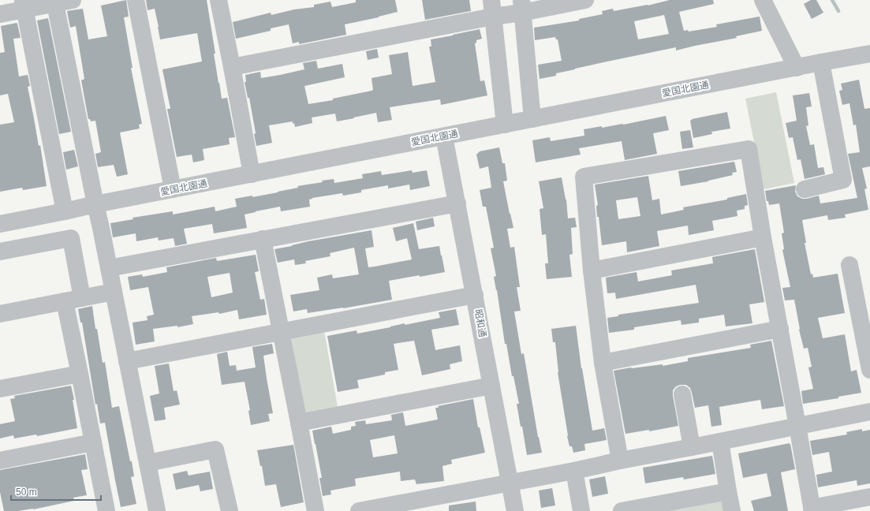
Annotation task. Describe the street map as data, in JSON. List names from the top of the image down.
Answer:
{
  "streets": {
    "street": ["愛国北園通", "昭和通"]
  },
  "crossings": [
    ["愛国北園通", "昭和通"]
  ],
  "scale_bar": "50 m"
}
